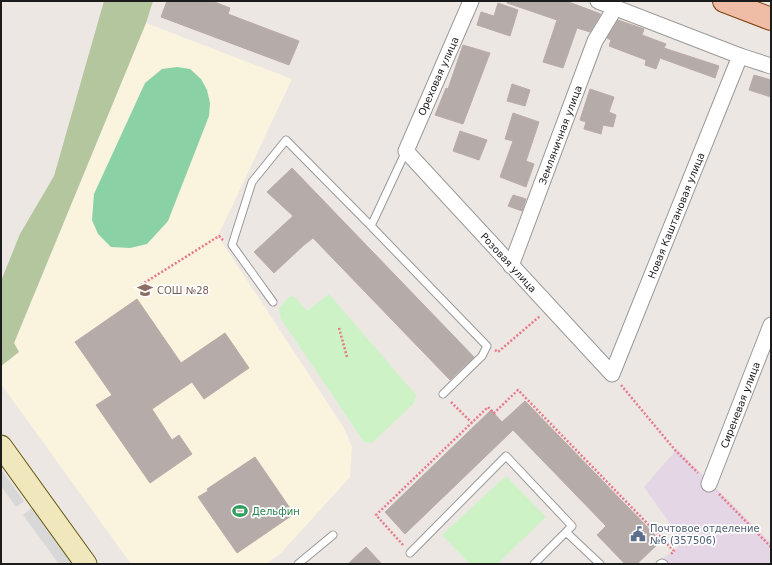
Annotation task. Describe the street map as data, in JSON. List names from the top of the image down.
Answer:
{
  "streets": {
    "street": [
      "Ореховая улица",
      "Земляничная улица",
      "Новая Каштановая улица",
      "Розовая улица",
      "Сиреневая улица"
    ]
  },
  "crossings": [
    ["Ореховая улица", "Розовая улица"],
    ["Земляничная улица", "Розовая улица"],
    ["Новая Каштановая улица", "Розовая улица"]
  ],
  "places": {
    "school or university": ["СОШ №28"],
    "sports": ["Дельфин"],
    "public building": ["Почтовое отделение №6 (357506)"]
  }
}
